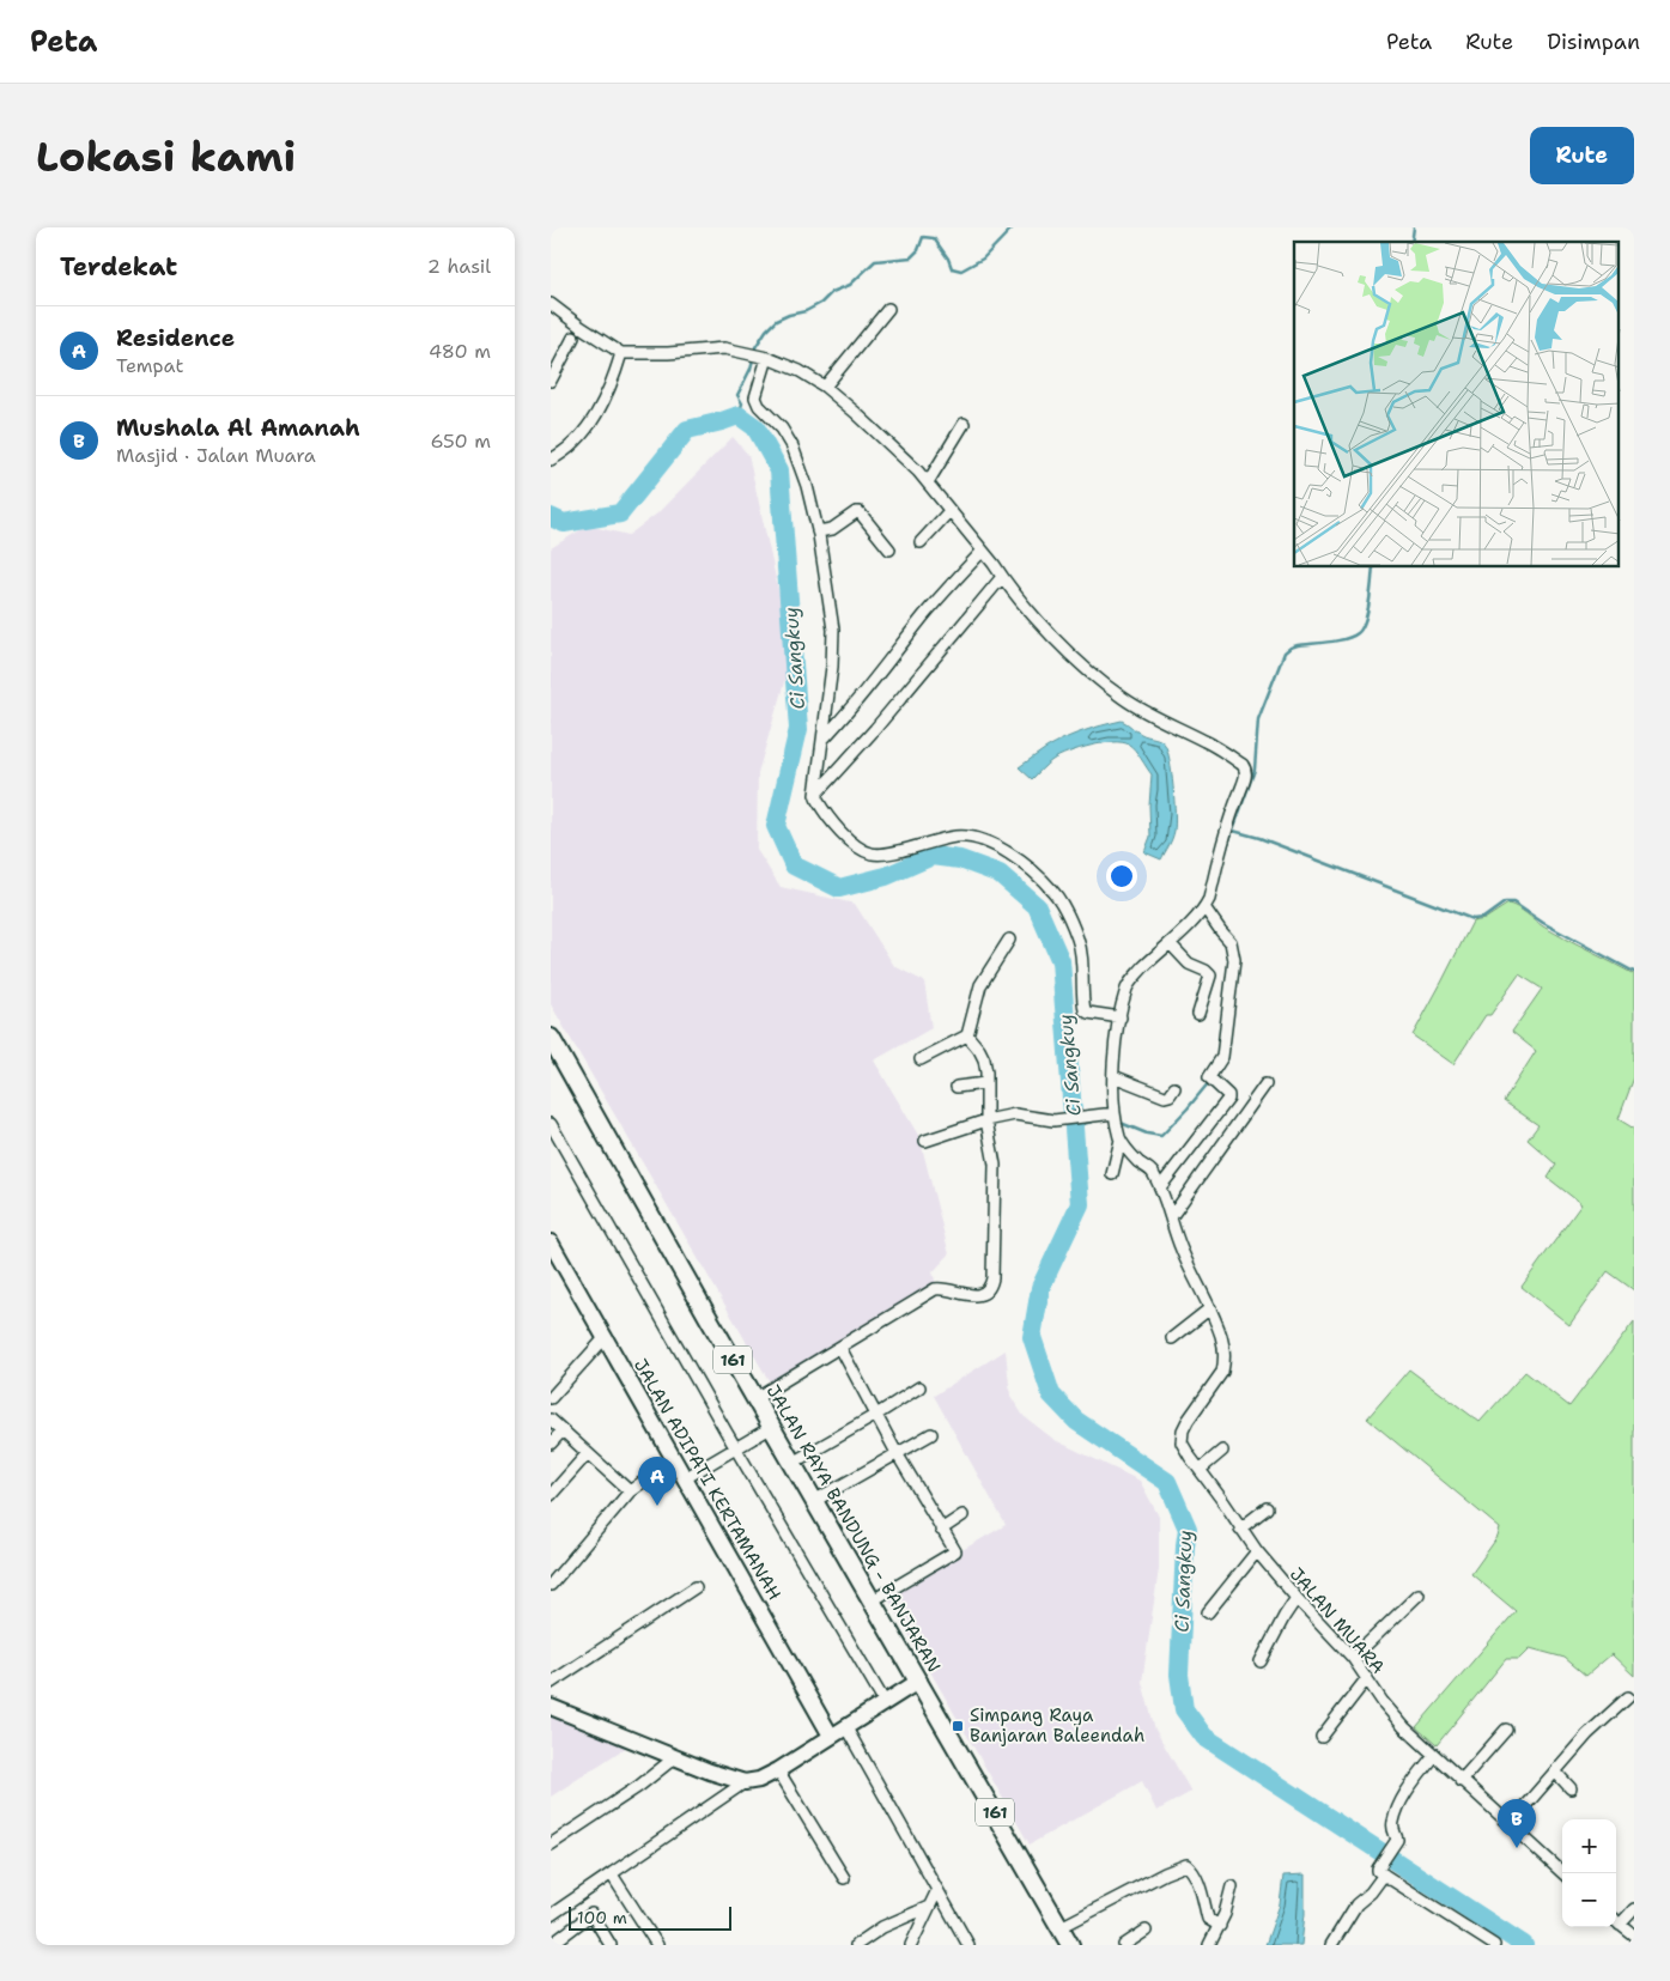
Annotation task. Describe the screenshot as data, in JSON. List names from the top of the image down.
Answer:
{
  "streets": {
    "main road": ["161", "JALAN ADIPATI KERTAMANAH", "JALAN RAYA BANDUNG - BANJARAN"],
    "street": ["JALAN MUARA"]
  },
  "water": ["Ci Sangkuy"],
  "places": {
    "transit": ["Simpang Raya Banjaran Baleendah"]
  },
  "scale_bar": "100 m",
  "page": {
    "header": "Peta",
    "nav": ["Peta", "Rute", "Disimpan"],
    "buttons": "Rute",
    "title": "Lokasi kami",
    "heading": ["Terdekat", "2 hasil"],
    "list": [
      {
        "mark": "A",
        "name": "Residence",
        "note": "Tempat",
        "value": "480 m"
      },
      {
        "mark": "B",
        "name": "Mushala Al Amanah",
        "note": "Masjid · Jalan Muara",
        "value": "650 m"
      }
    ],
    "pins": ["A", "B"],
    "map_buttons": ["+", "−"],
    "scale": "100 m"
  }
}
